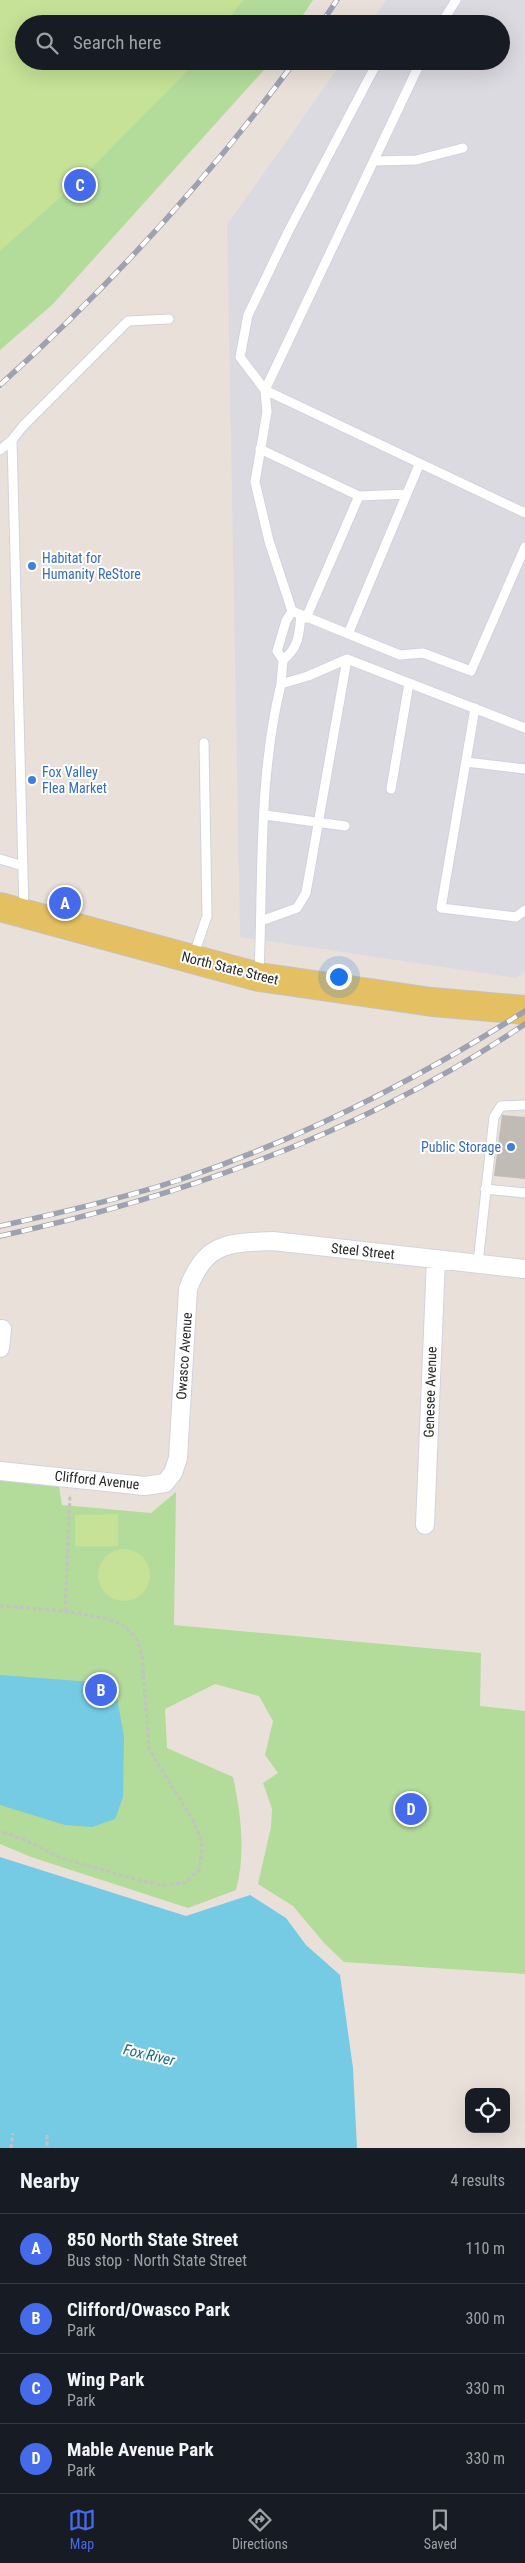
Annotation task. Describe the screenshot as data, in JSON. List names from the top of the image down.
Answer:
{
  "streets": {
    "main road": ["North State Street"],
    "street": [
      "Steel Street",
      "Owasco Avenue",
      "Genesee Avenue",
      "Clifford Avenue"
    ]
  },
  "crossings": [
    ["Steel Street", "Owasco Avenue"],
    ["Steel Street", "Genesee Avenue"],
    ["Owasco Avenue", "Clifford Avenue"]
  ],
  "water": ["Fox River"],
  "places": ["Habitat for Humanity ReStore", "Fox Valley Flea Market", "Public Storage"],
  "page": {
    "search": "Search here",
    "pins": [
      "C",
      "A",
      "B",
      "D"
    ],
    "heading": ["Nearby", "4 results"],
    "list": [
      {
        "mark": "A",
        "name": "850 North State Street",
        "note": "Bus stop · North State Street",
        "value": "110 m"
      },
      {
        "mark": "B",
        "name": "Clifford/Owasco Park",
        "note": "Park",
        "value": "300 m"
      },
      {
        "mark": "C",
        "name": "Wing Park",
        "note": "Park",
        "value": "330 m"
      },
      {
        "mark": "D",
        "name": "Mable Avenue Park",
        "note": "Park",
        "value": "330 m"
      }
    ],
    "nav": ["Map", "Directions", "Saved"]
  }
}
